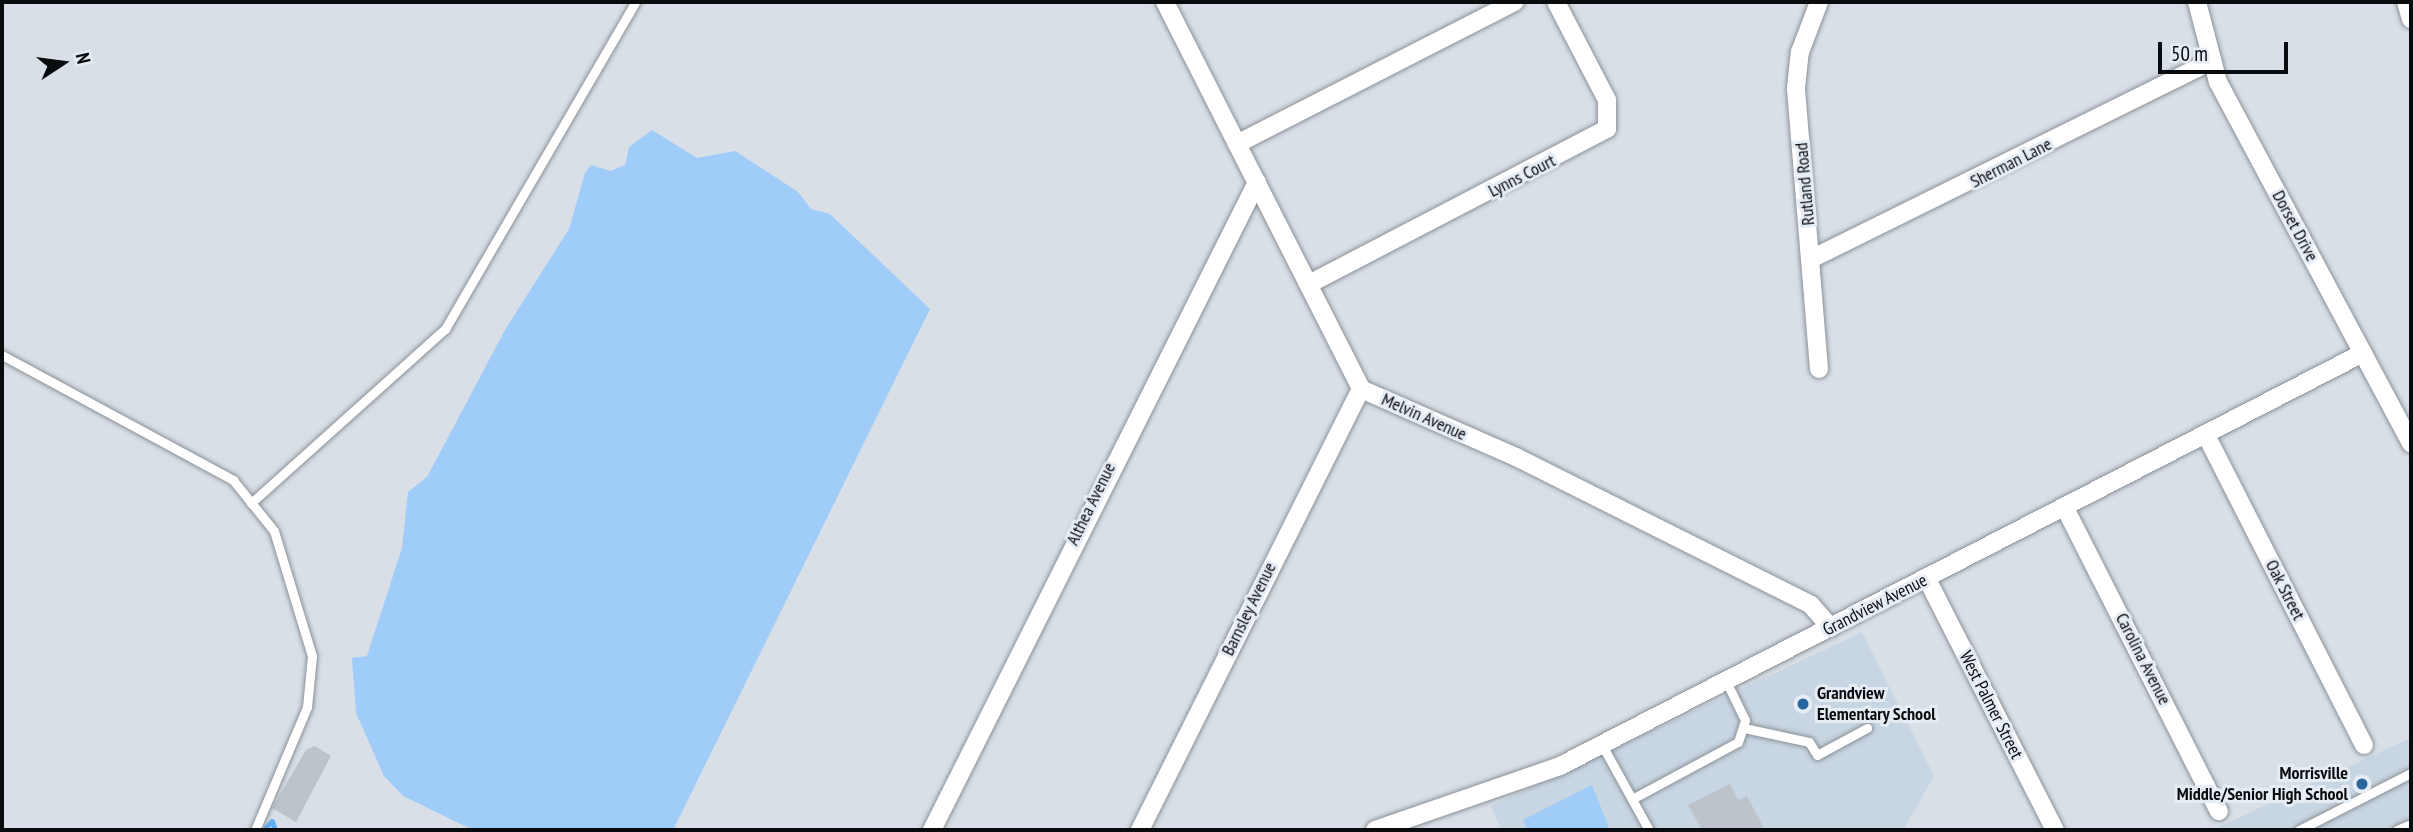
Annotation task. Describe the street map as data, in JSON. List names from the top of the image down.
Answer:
{
  "streets": {
    "street": [
      "Sherman Lane",
      "Lynns Court",
      "Rutland Road",
      "Dorset Drive",
      "Melvin Avenue",
      "Althea Avenue",
      "Oak Street",
      "Grandview Avenue",
      "Barnsley Avenue",
      "Carolina Avenue",
      "West Palmer Street"
    ]
  },
  "crossings": [
    ["Sherman Lane", "Rutland Road"],
    ["Sherman Lane", "Dorset Drive"],
    ["Lynns Court", "Melvin Avenue"],
    ["Dorset Drive", "Grandview Avenue"],
    ["Melvin Avenue", "Althea Avenue"],
    ["Melvin Avenue", "Grandview Avenue"],
    ["Melvin Avenue", "Barnsley Avenue"],
    ["Oak Street", "Grandview Avenue"],
    ["Grandview Avenue", "Carolina Avenue"],
    ["Grandview Avenue", "West Palmer Street"]
  ],
  "places": ["Grandview Elementary School", "Morrisville Middle/Senior High School"],
  "scale_bar": "50 m",
  "north": "right"
}
